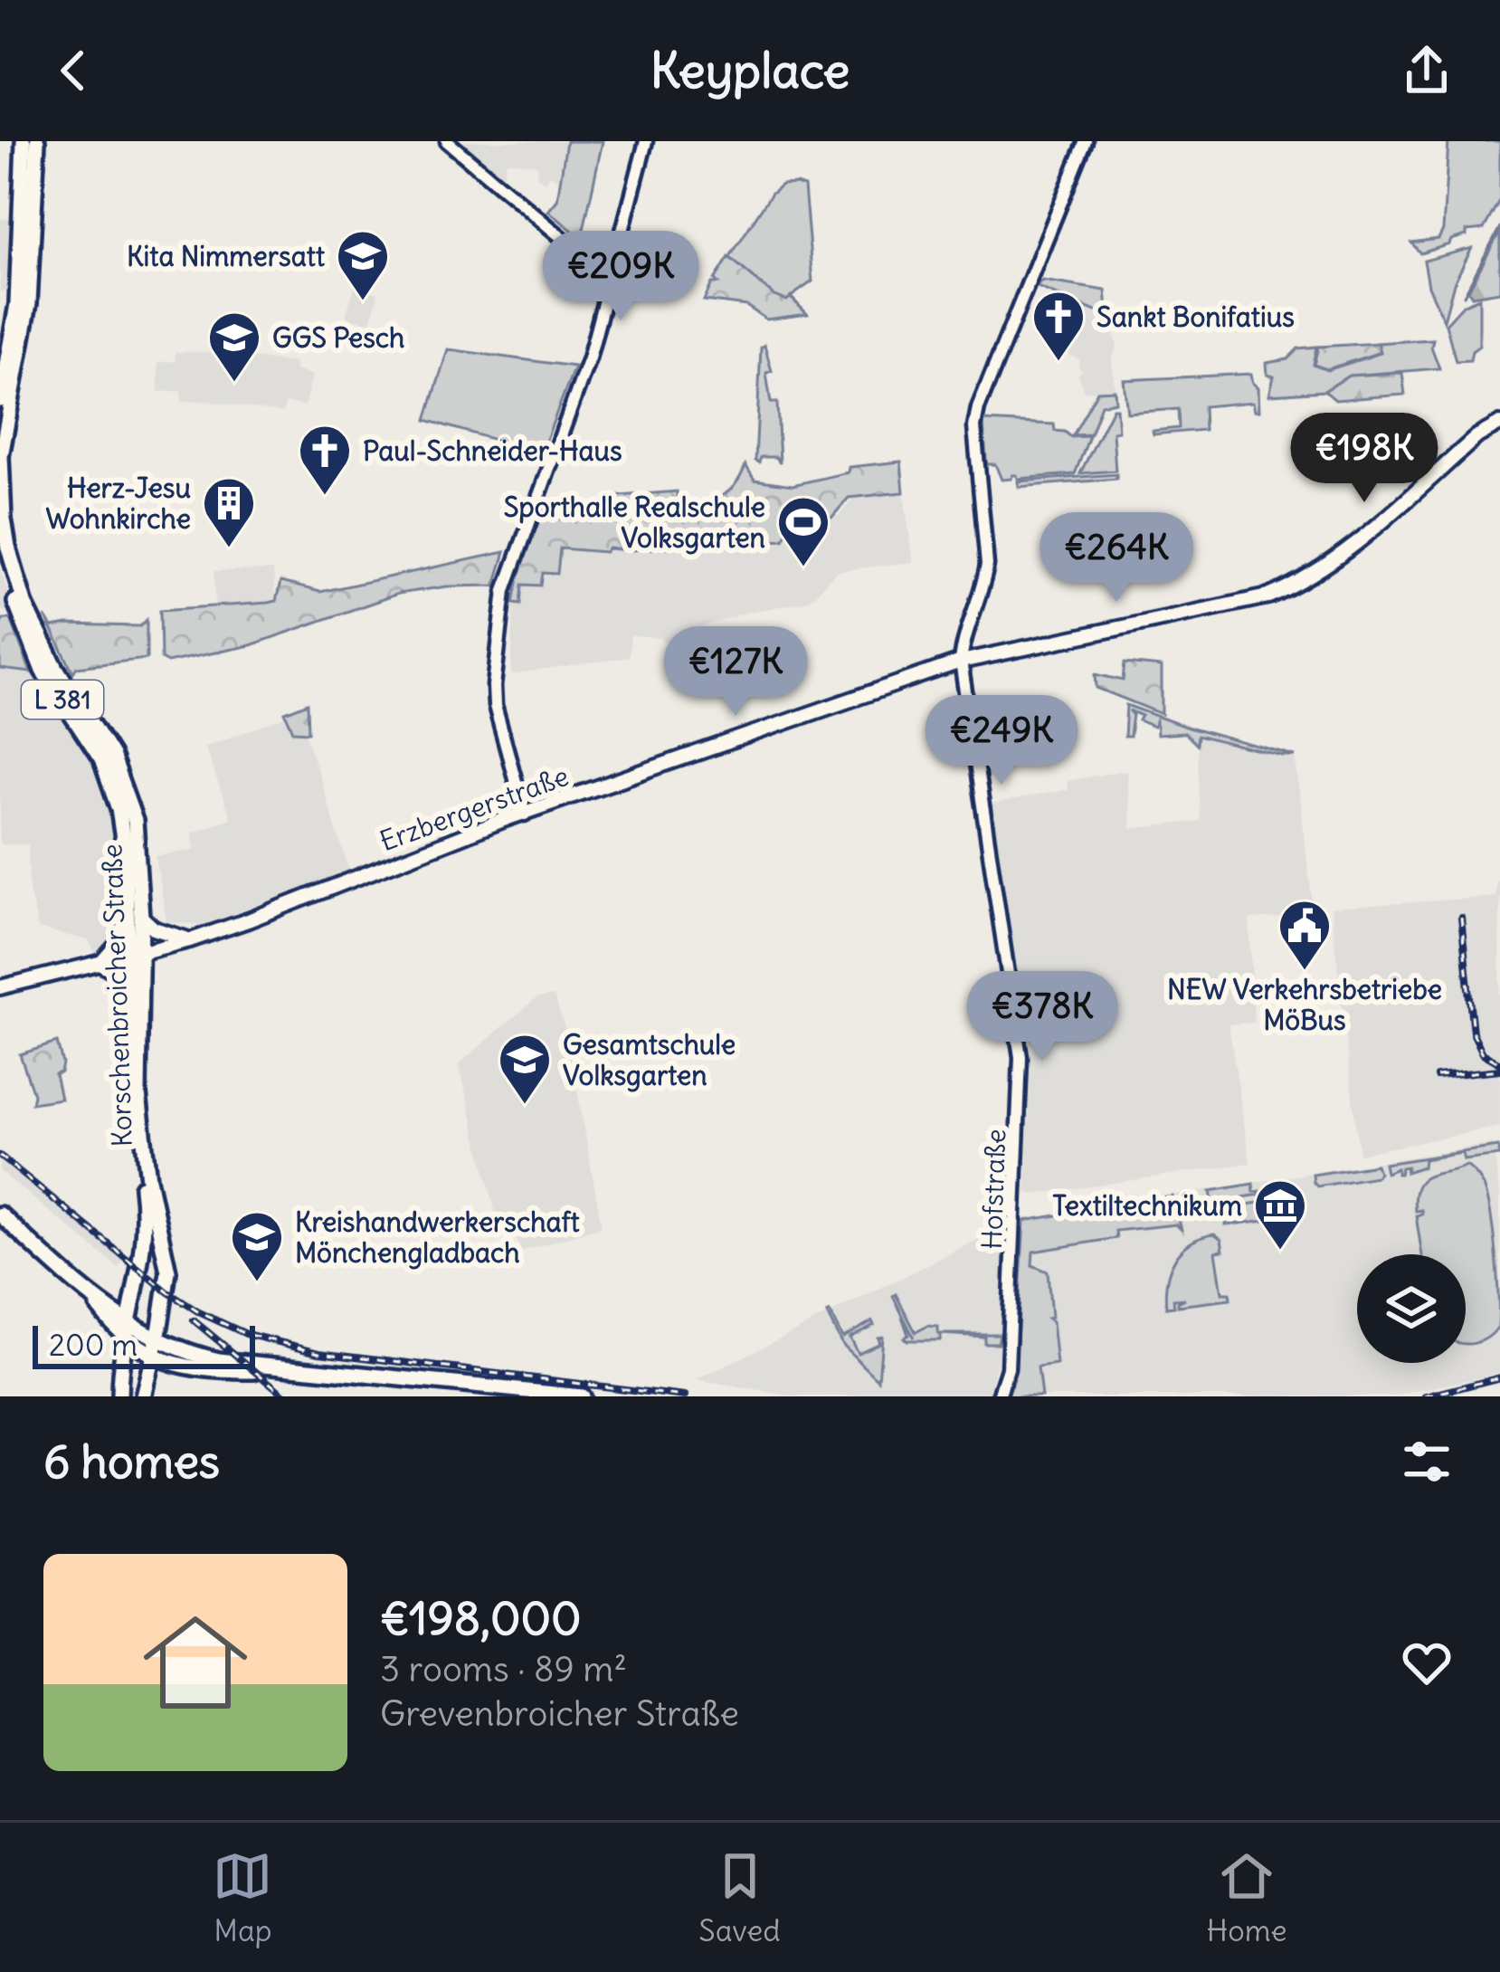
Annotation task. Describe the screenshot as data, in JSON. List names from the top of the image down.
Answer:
{
  "streets": {
    "main road": ["L 381", "Erzbergerstraße", "Korschenbroicher Straße"],
    "street": ["Hofstraße"]
  },
  "crossings": [
    ["L 381", "Korschenbroicher Straße"],
    ["Erzbergerstraße", "Korschenbroicher Straße"],
    ["Erzbergerstraße", "Hofstraße"]
  ],
  "places": {
    "school or university": [
      "Kita Nimmersatt",
      "GGS Pesch",
      "Gesamtschule Volksgarten",
      "Kreishandwerkerschaft Mönchengladbach"
    ],
    "church": ["Sankt Bonifatius", "Paul-Schneider-Haus"],
    "building": ["Herz-Jesu Wohnkirche"],
    "sports": ["Sporthalle Realschule Volksgarten"],
    "public building": ["NEW Verkehrsbetriebe MöBus"],
    "museum": ["Textiltechnikum"]
  },
  "scale_bar": "200 m",
  "page": {
    "header": "Keyplace",
    "price": [
      "€209K",
      "€198K",
      "€264K",
      "€127K",
      "€249K",
      "€378K"
    ],
    "scale": "200 m",
    "heading": "6 homes",
    "list": [
      {
        "name": "€198,000",
        "note": "3 rooms · 89 m² · Grevenbroicher Straße"
      }
    ],
    "tabs": ["Map", "Saved", "Home"]
  }
}
